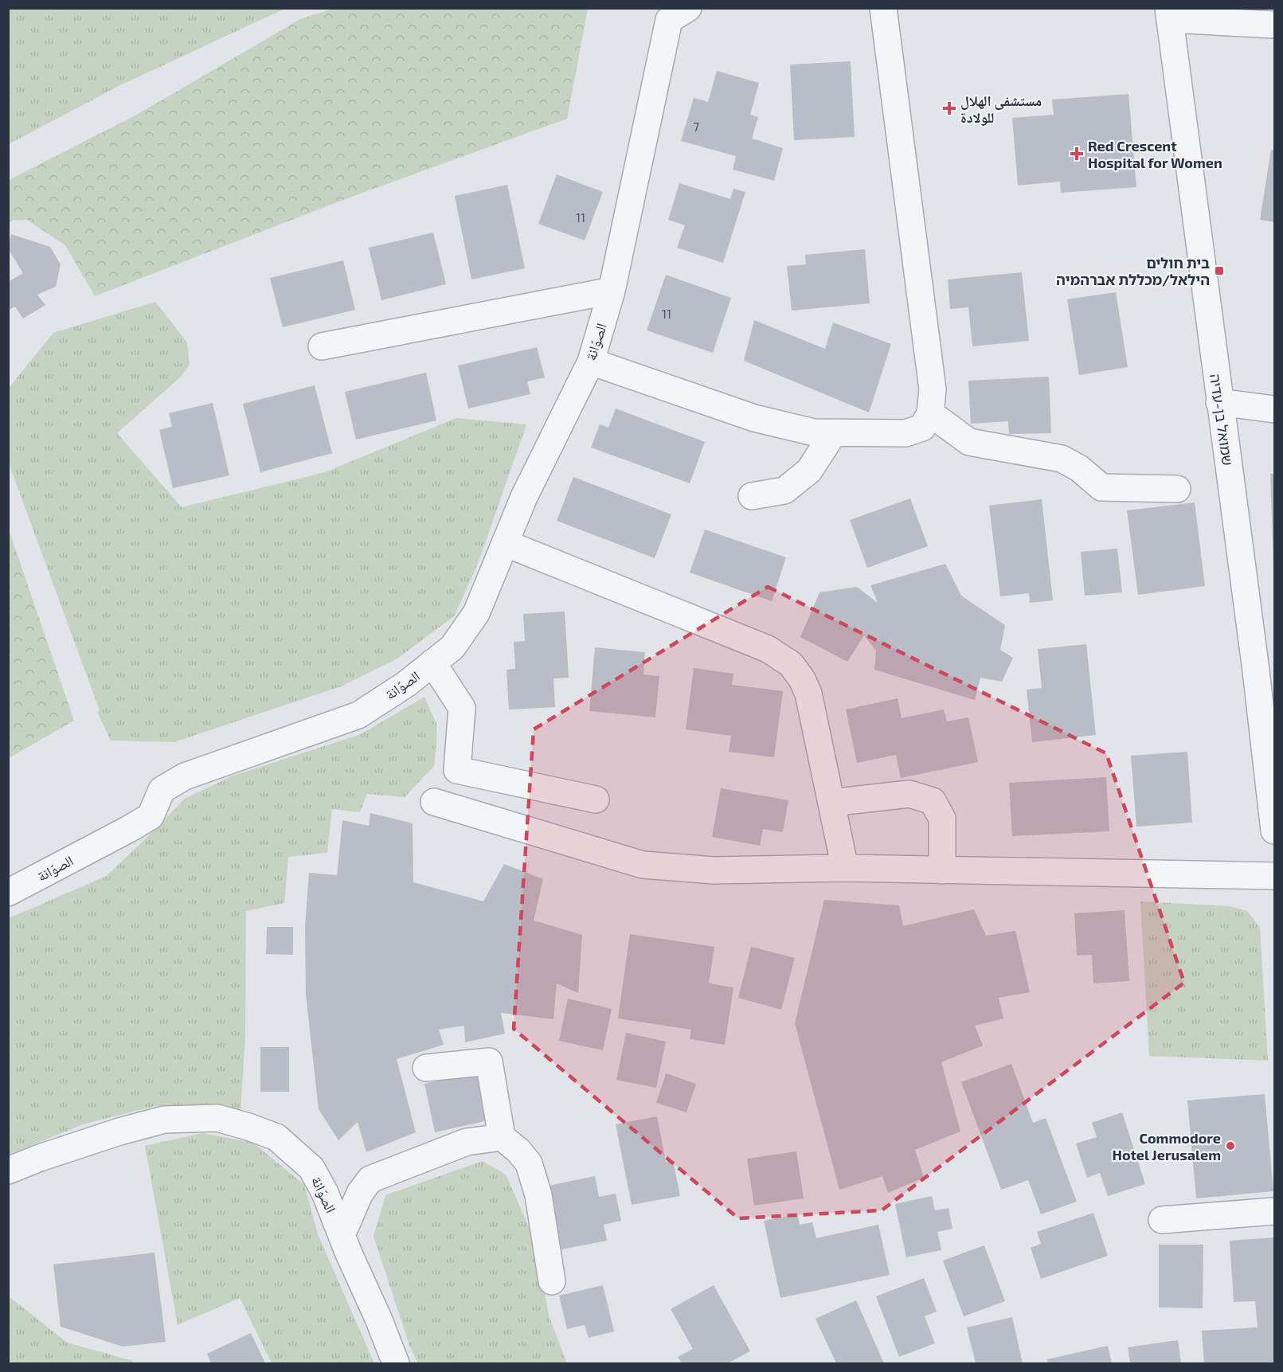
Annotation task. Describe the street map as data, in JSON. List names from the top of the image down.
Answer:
{
  "streets": {
    "street": ["الصوّانة", "שמואל בן-עדיה"]
  },
  "places": {
    "health": ["مستشفى الهلال للولادة", "Red Crescent Hospital for Women"],
    "transit": ["בית חולים הילאל/מכללת אברהמיה"],
    "other": ["Commodore Hotel Jerusalem"]
  },
  "house_numbers": ["7", "11", "11"]
}
